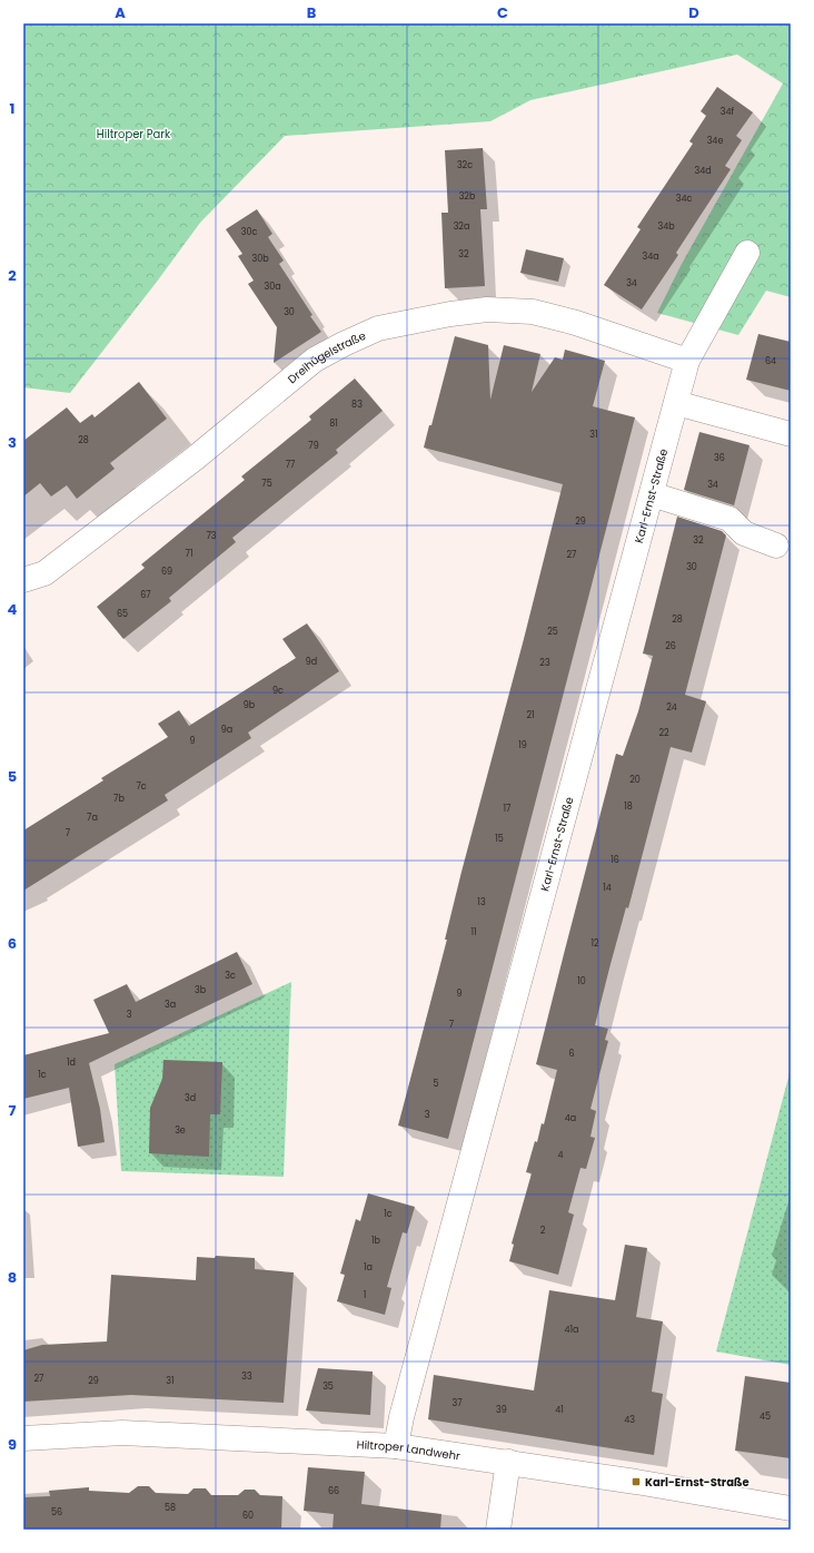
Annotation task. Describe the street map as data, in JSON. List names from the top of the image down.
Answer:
{
  "streets": {
    "street": ["Dreihügelstraße", "Karl-Ernst-Straße", "Hiltroper Landwehr"]
  },
  "crossings": [
    ["Dreihügelstraße", "Karl-Ernst-Straße"],
    ["Karl-Ernst-Straße", "Hiltroper Landwehr"]
  ],
  "parks": ["Hiltroper Park"],
  "places": {
    "transit": ["Karl-Ernst-Straße"]
  },
  "house_numbers": [
    "34f",
    "34e",
    "32c",
    "34d",
    "32b",
    "34c",
    "32a",
    "34b",
    "30c",
    "32",
    "34a",
    "30b",
    "34",
    "30a",
    "30",
    "64",
    "83",
    "81",
    "31",
    "28",
    "79",
    "36",
    "77",
    "75",
    "34",
    "29",
    "73",
    "32",
    "71",
    "27",
    "30",
    "69",
    "67",
    "65",
    "28",
    "25",
    "26",
    "9d",
    "23",
    "9c",
    "9b",
    "24",
    "21",
    "9a",
    "22",
    "9",
    "19",
    "20",
    "7c",
    "7b",
    "18",
    "17",
    "7a",
    "7",
    "15",
    "16",
    "14",
    "13",
    "11",
    "12",
    "3c",
    "10",
    "3b",
    "9",
    "3a",
    "3",
    "7",
    "6",
    "1d",
    "1c",
    "5",
    "3d",
    "3",
    "4a",
    "3e",
    "4",
    "1c",
    "2",
    "1b",
    "1a",
    "1",
    "41a",
    "33",
    "27",
    "29",
    "31",
    "35",
    "37",
    "39",
    "41",
    "45",
    "43",
    "66",
    "58",
    "56",
    "60"
  ],
  "grid": {
    "columns": [
      "A",
      "B",
      "C",
      "D"
    ],
    "rows": [
      "1",
      "2",
      "3",
      "4",
      "5",
      "6",
      "7",
      "8",
      "9"
    ]
  }
}
